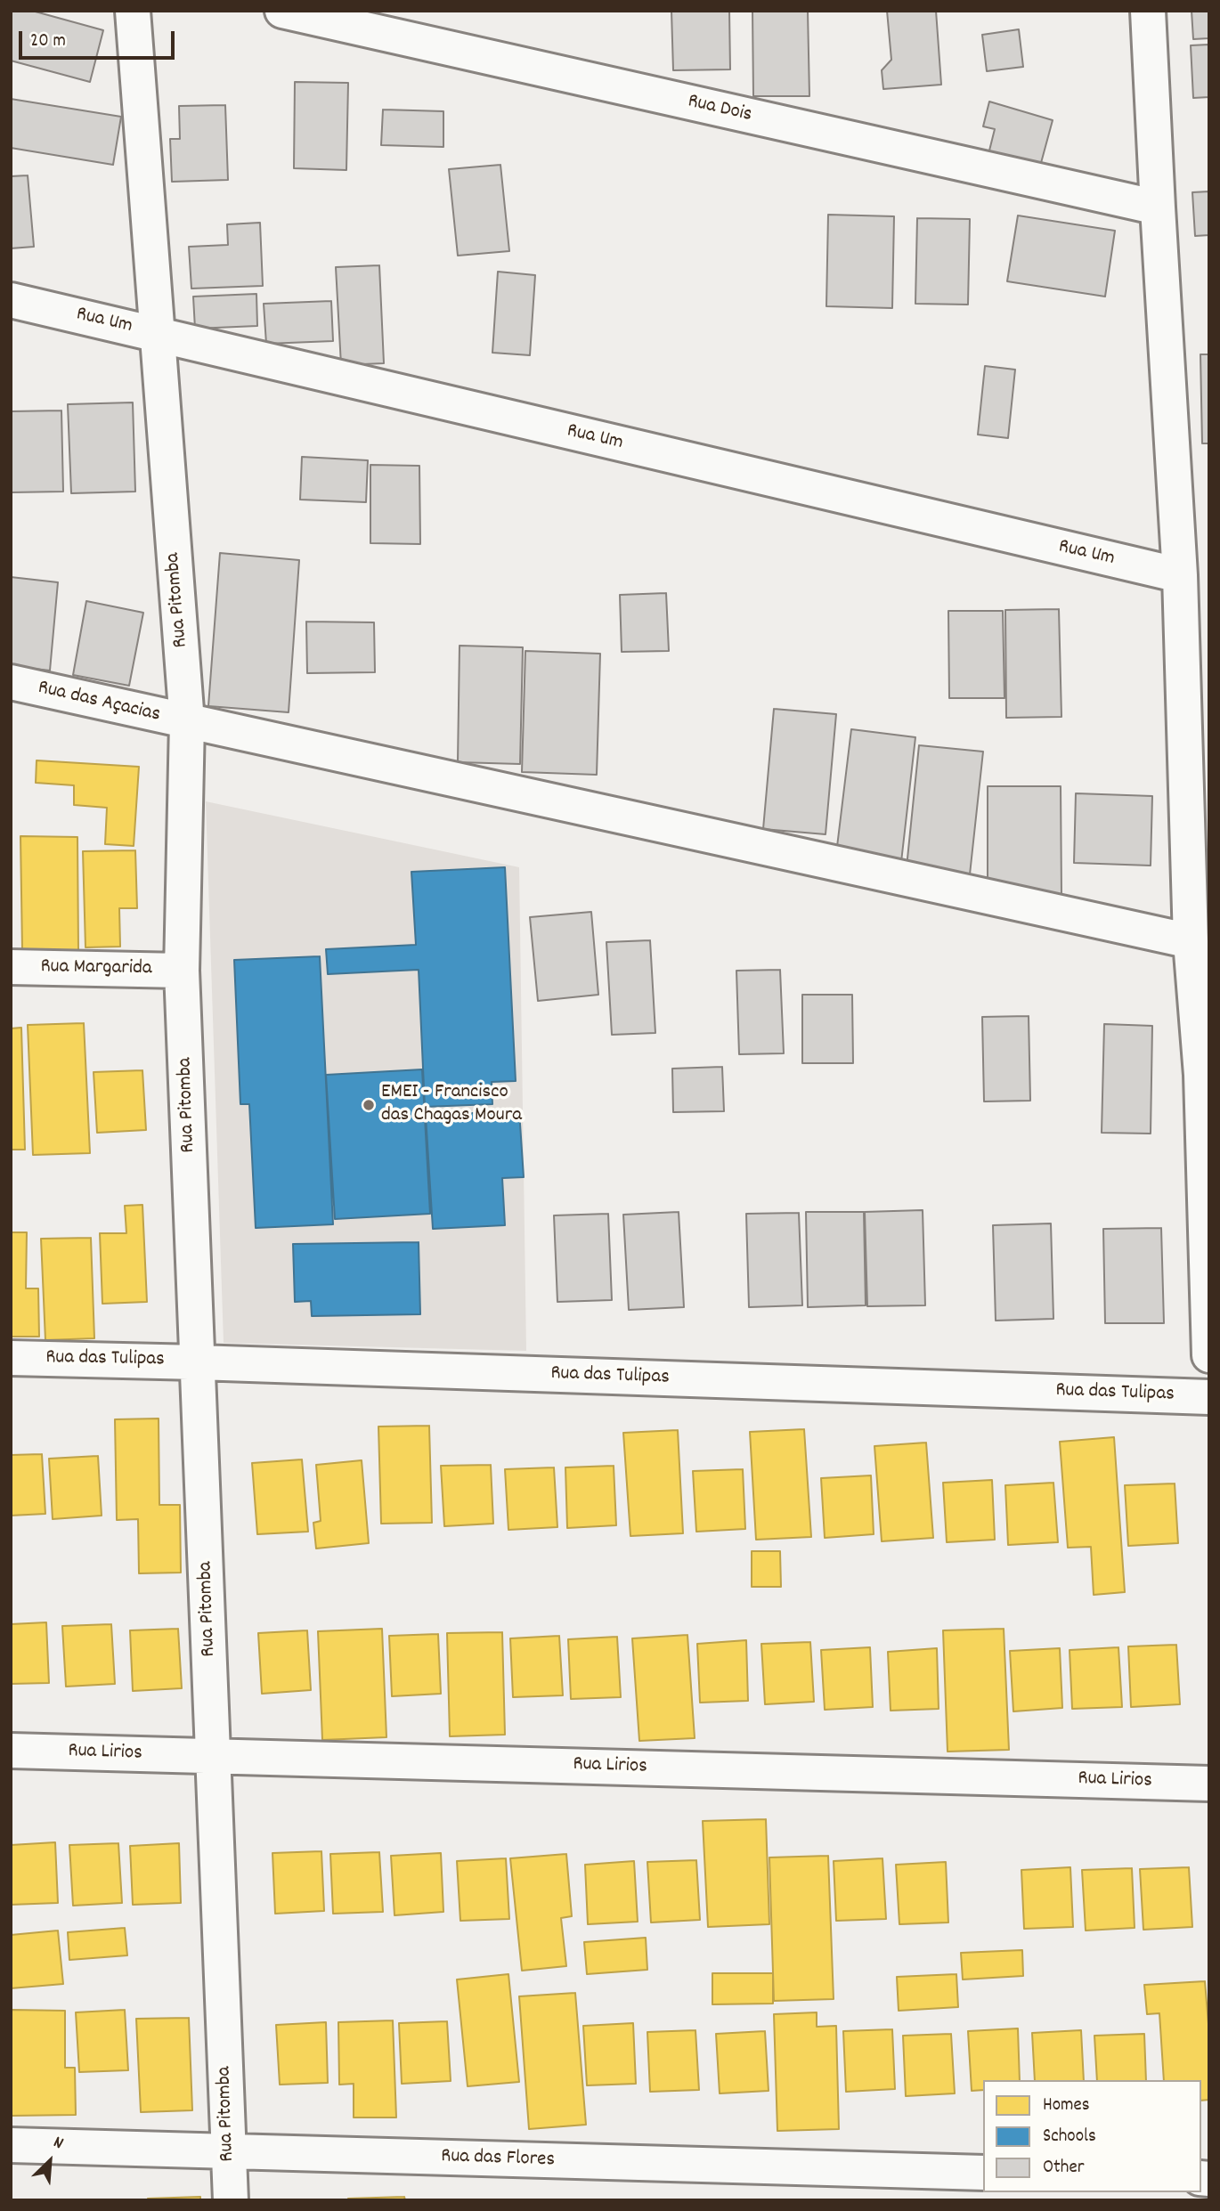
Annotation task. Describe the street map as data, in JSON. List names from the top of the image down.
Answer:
{
  "streets": {
    "street": [
      "Rua Dois",
      "Rua Um",
      "Rua Pitomba",
      "Rua das Açacias",
      "Rua Margarida",
      "Rua das Tulipas",
      "Rua Lirios",
      "Rua das Flores"
    ]
  },
  "crossings": [
    ["Rua Um", "Rua Pitomba"],
    ["Rua Pitomba", "Rua das Açacias"],
    ["Rua Pitomba", "Rua Margarida"],
    ["Rua Pitomba", "Rua das Tulipas"],
    ["Rua Pitomba", "Rua Lirios"],
    ["Rua Pitomba", "Rua das Flores"]
  ],
  "places": ["EMEI - Francisco das Chagas Moura"],
  "legend": ["Homes", "Schools", "Other"],
  "scale_bar": "20 m",
  "north": "top right"
}
